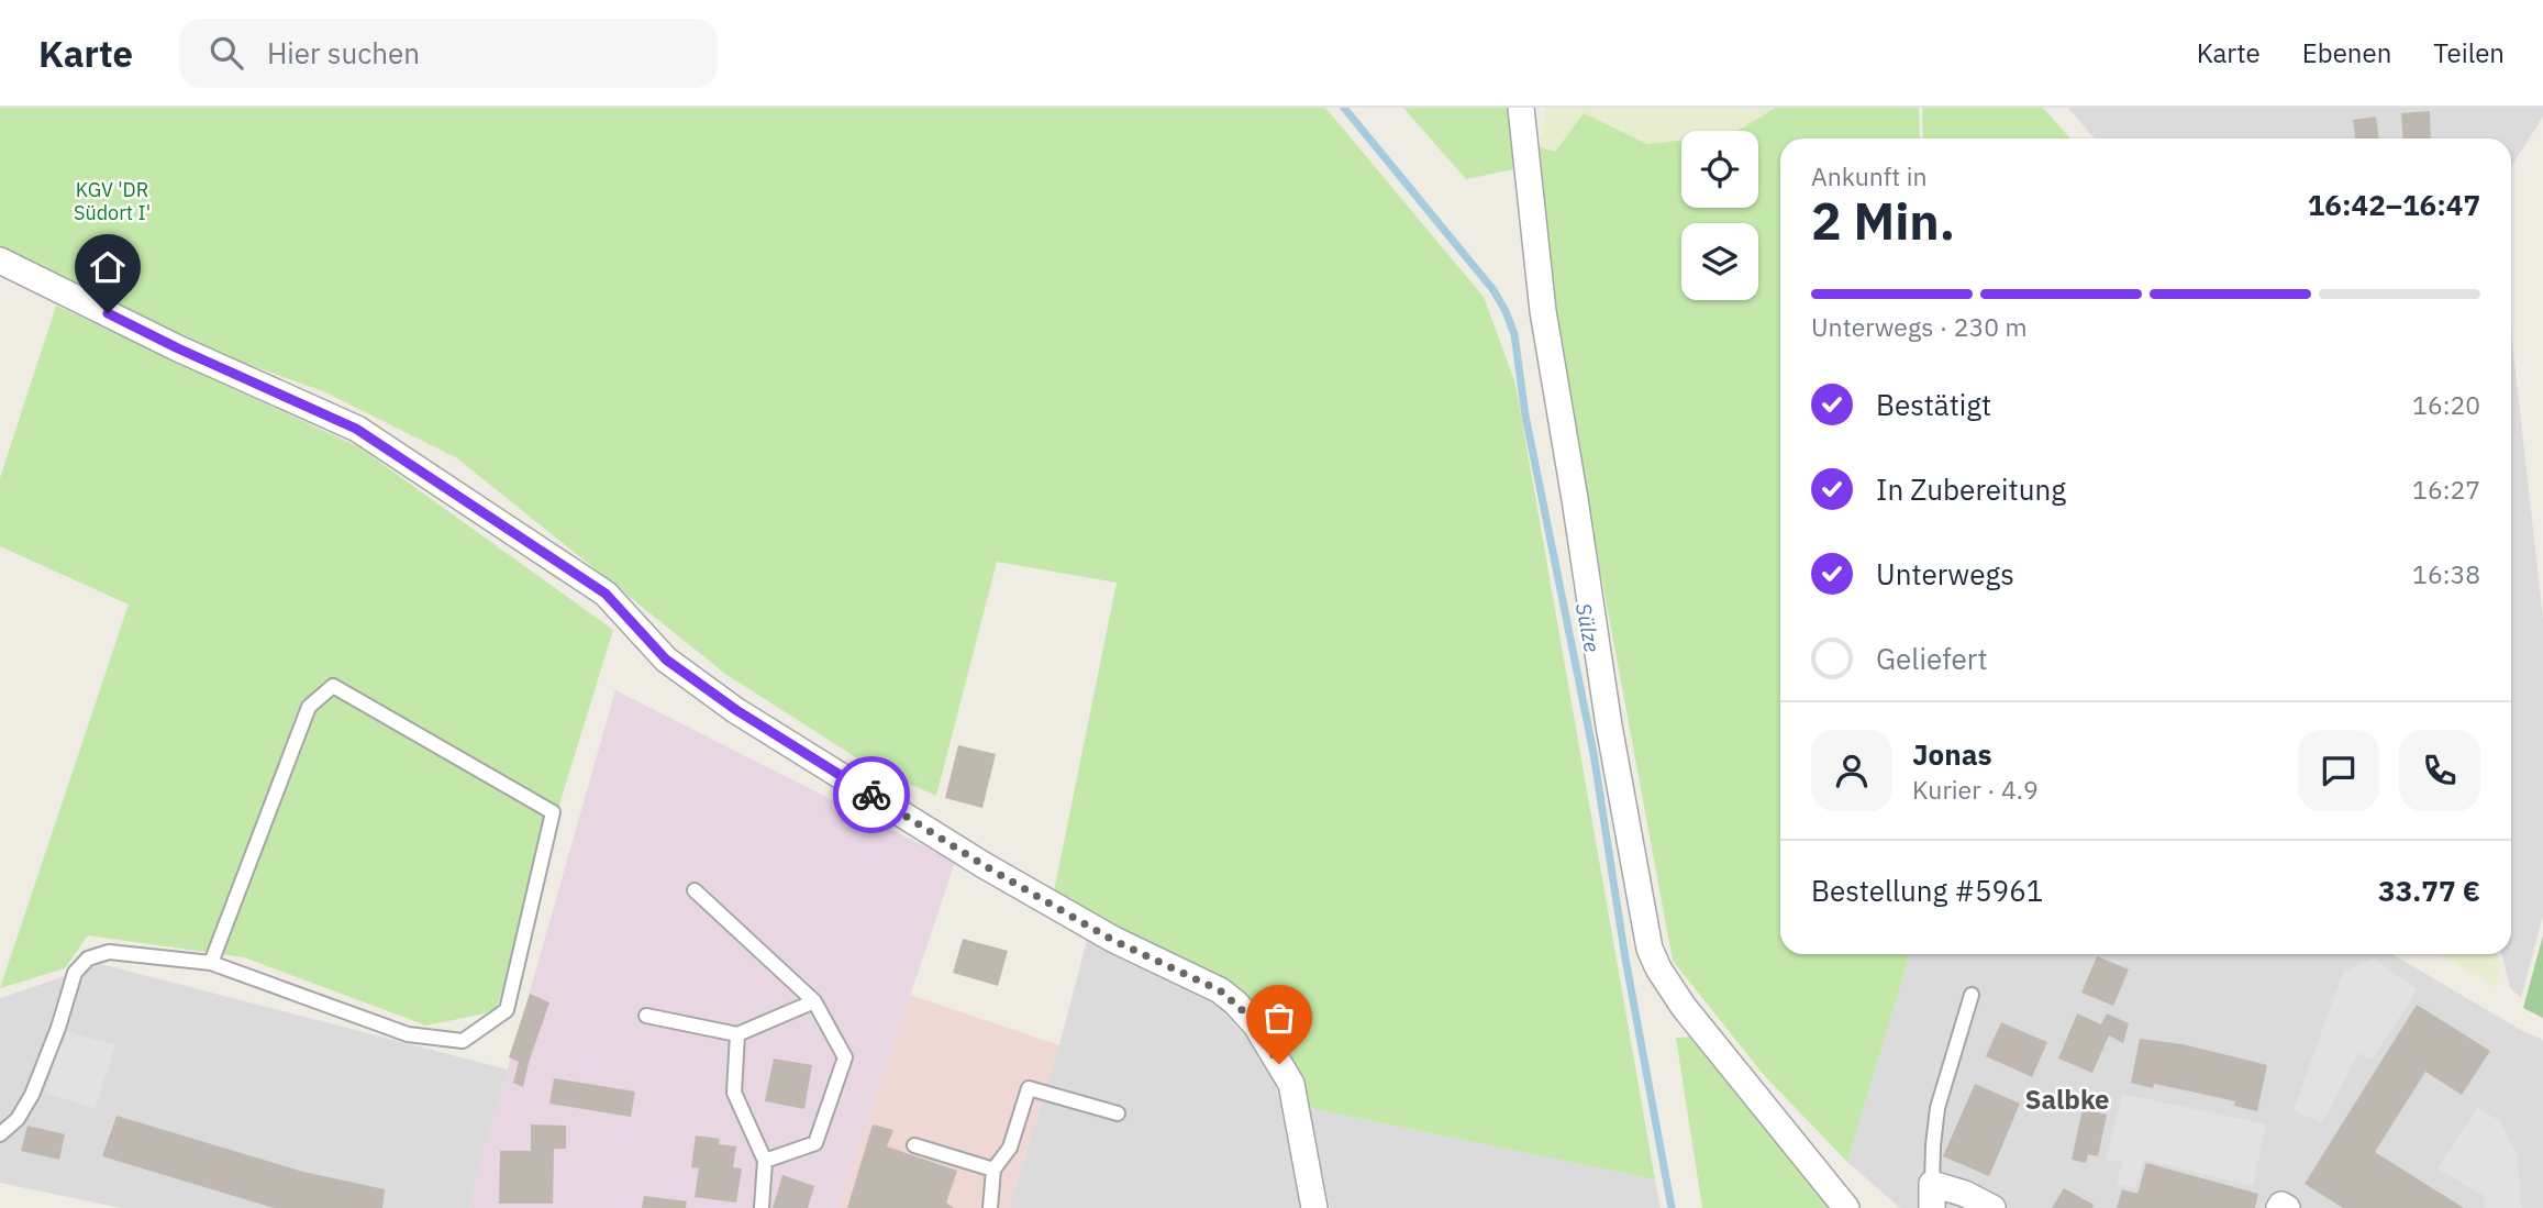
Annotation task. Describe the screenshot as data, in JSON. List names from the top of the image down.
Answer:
{
  "districts": ["Salbke"],
  "water": ["Sülze"],
  "parks": ["KGV 'DR Südort I'"],
  "page": {
    "header": "Karte",
    "search": "Hier suchen",
    "nav": ["Karte", "Ebenen", "Teilen"],
    "heading": ["2 Min.", "Ankunft in", "16:42–16:47"],
    "panel": [
      "Jonas",
      "Kurier · 4.9",
      "Bestellung #5961",
      "33.77 €"
    ],
    "bar": "Unterwegs · 230 m",
    "list": [
      ["Bestätigt", "16:20"],
      ["In Zubereitung", "16:27"],
      ["Unterwegs", "16:38"],
      "Geliefert"
    ]
  }
}
